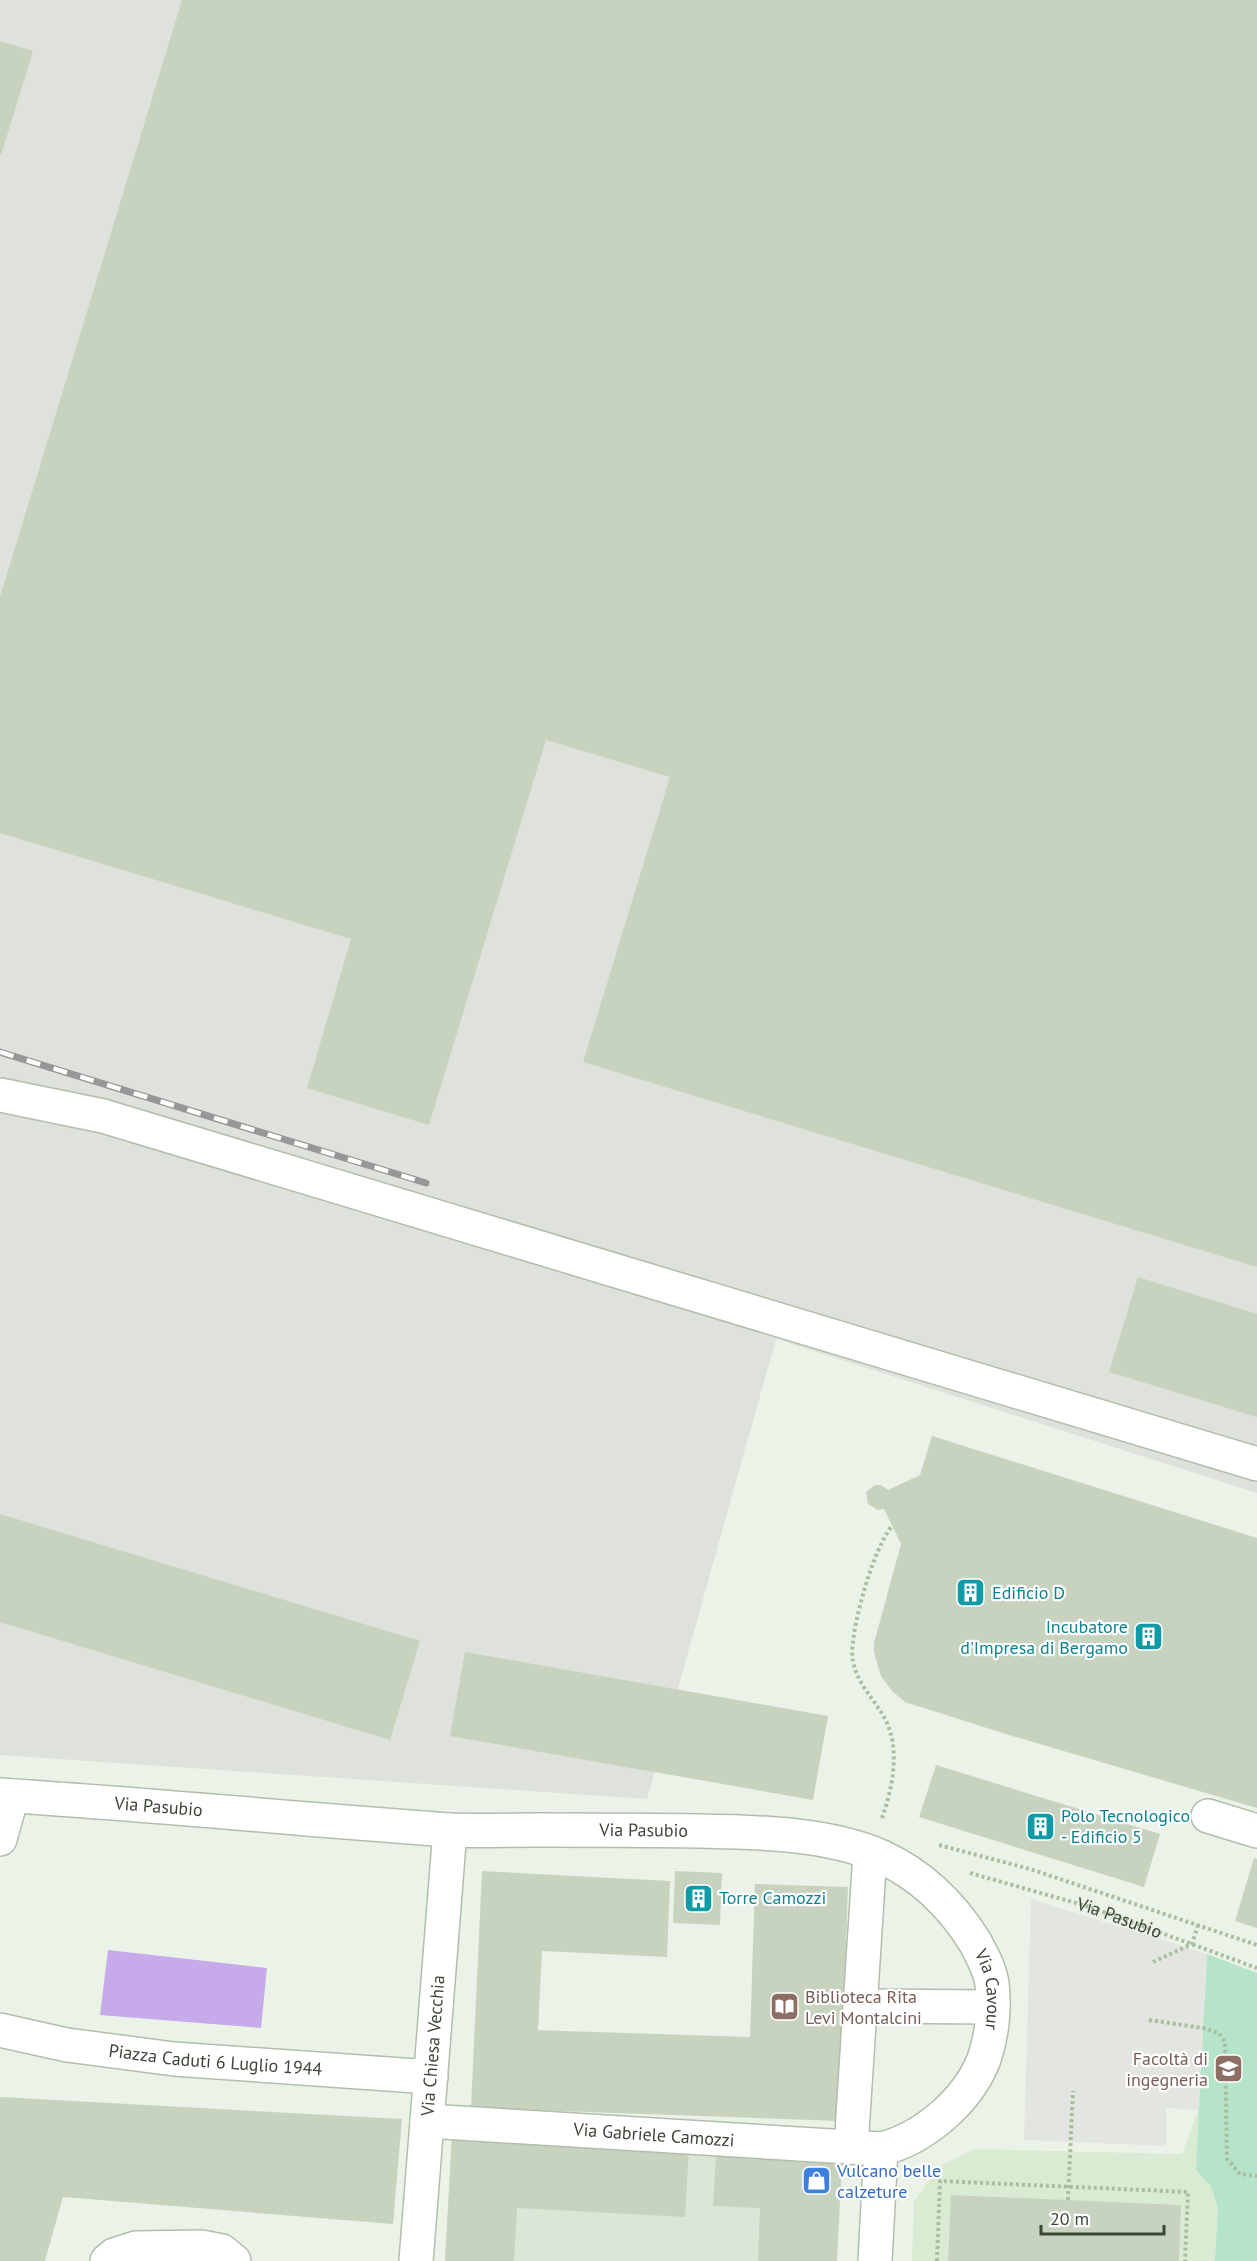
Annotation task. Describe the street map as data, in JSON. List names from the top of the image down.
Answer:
{
  "streets": {
    "street": [
      "Via Pasubio",
      "Via Cavour",
      "Via Chiesa Vecchia",
      "Piazza Caduti 6 Luglio 1944",
      "Via Gabriele Camozzi"
    ]
  },
  "crossings": [
    ["Via Pasubio", "Via Cavour"],
    ["Via Pasubio", "Via Chiesa Vecchia"],
    ["Via Cavour", "Via Gabriele Camozzi"],
    ["Via Chiesa Vecchia", "Piazza Caduti 6 Luglio 1944"],
    ["Via Chiesa Vecchia", "Via Gabriele Camozzi"]
  ],
  "places": {
    "building": [
      "Edificio D",
      "Incubatore d'Impresa di Bergamo",
      "Polo Tecnologico - Edificio 5",
      "Torre Camozzi"
    ],
    "library": ["Biblioteca Rita Levi Montalcini"],
    "school or university": ["Facoltà di ingegneria"],
    "shop": ["Vulcano belle calzeture"]
  },
  "scale_bar": "20 m"
}
